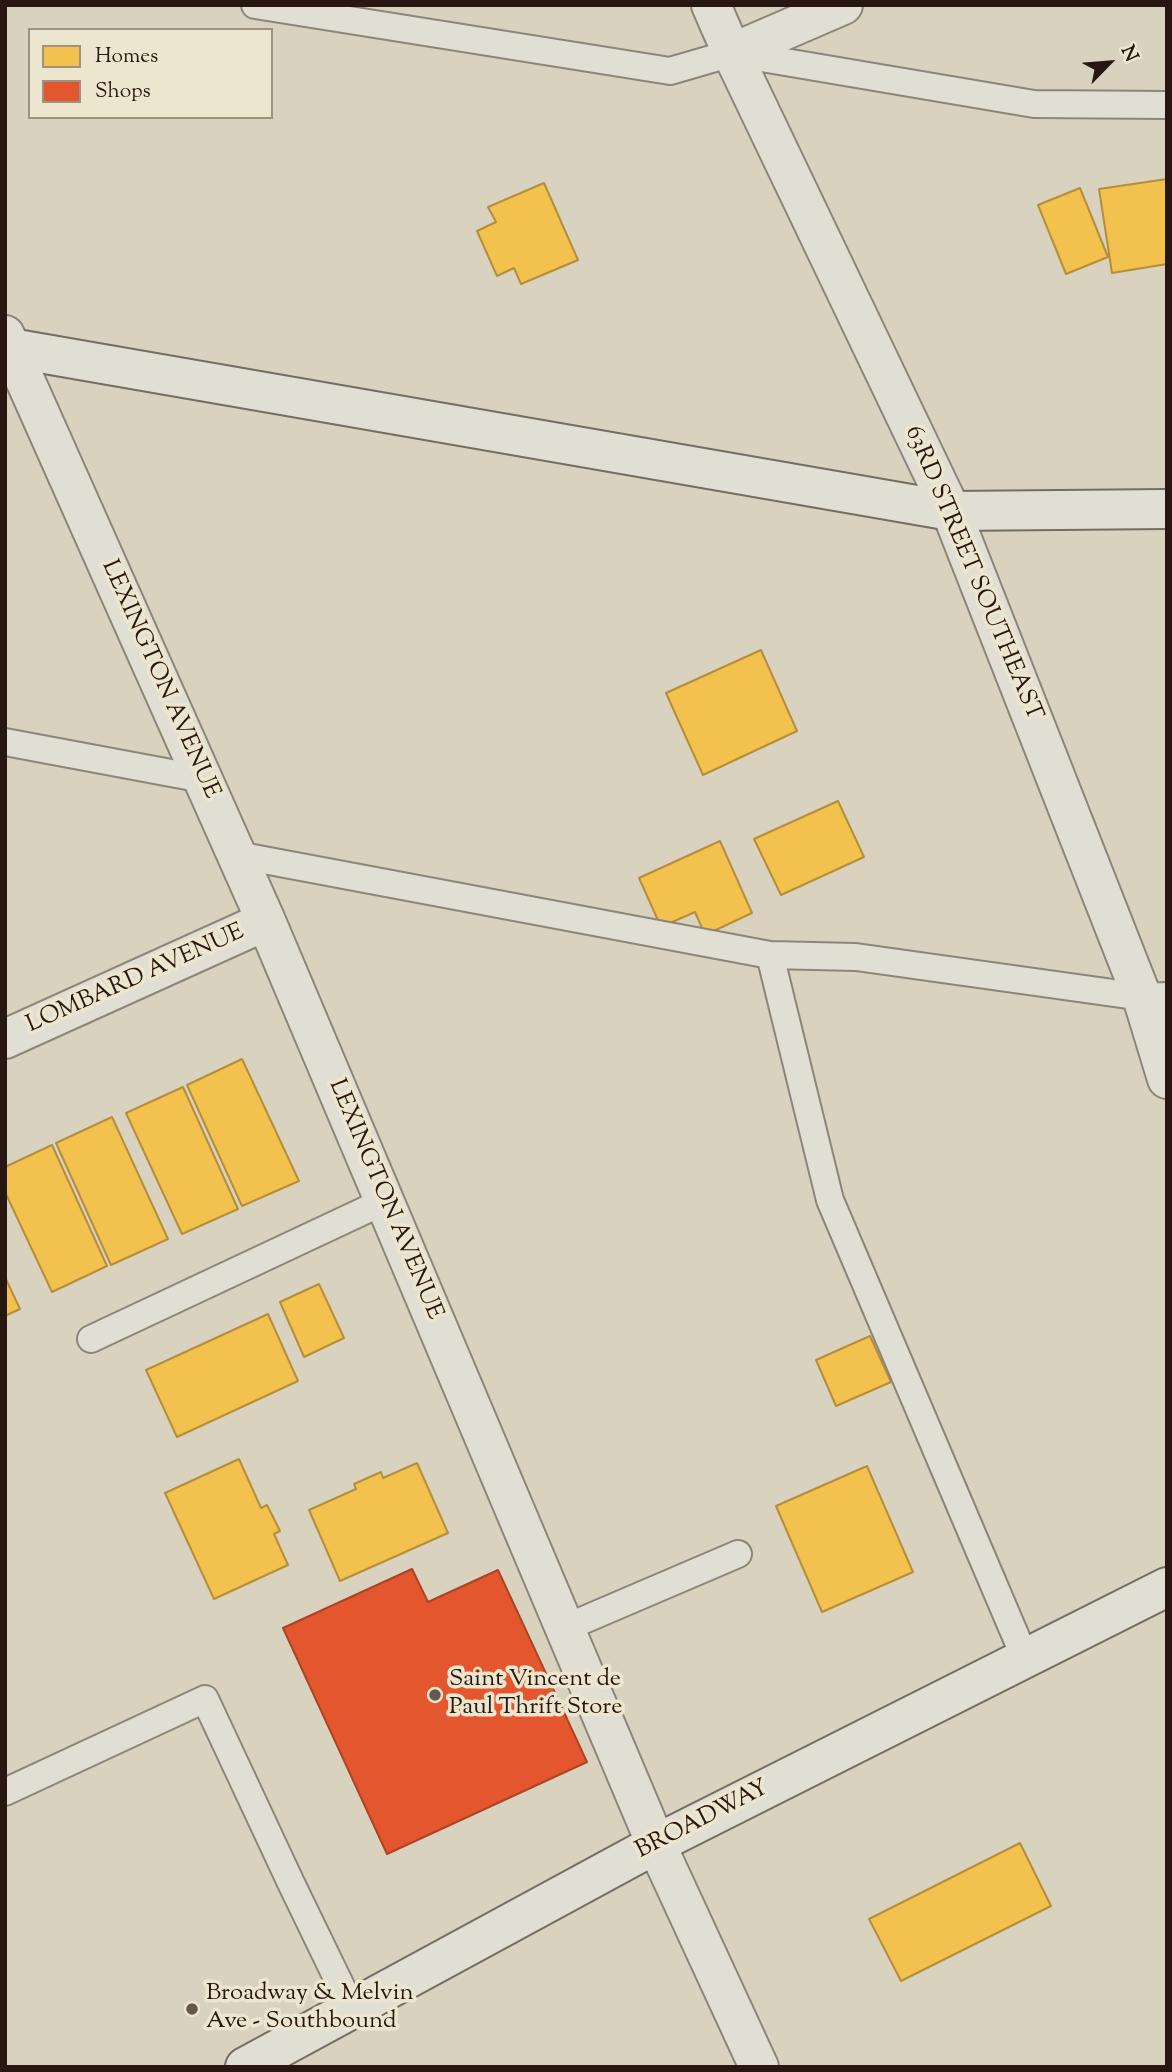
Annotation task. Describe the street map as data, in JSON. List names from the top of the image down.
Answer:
{
  "streets": {
    "street": [
      "63RD STREET SOUTHEAST",
      "LEXINGTON AVENUE",
      "LOMBARD AVENUE",
      "BROADWAY"
    ]
  },
  "crossings": [
    ["LEXINGTON AVENUE", "LOMBARD AVENUE"],
    ["LEXINGTON AVENUE", "BROADWAY"]
  ],
  "places": ["Saint Vincent de Paul Thrift Store", "Broadway & Melvin Ave - Southbound"],
  "legend": ["Homes", "Shops"],
  "north": "top right"
}
